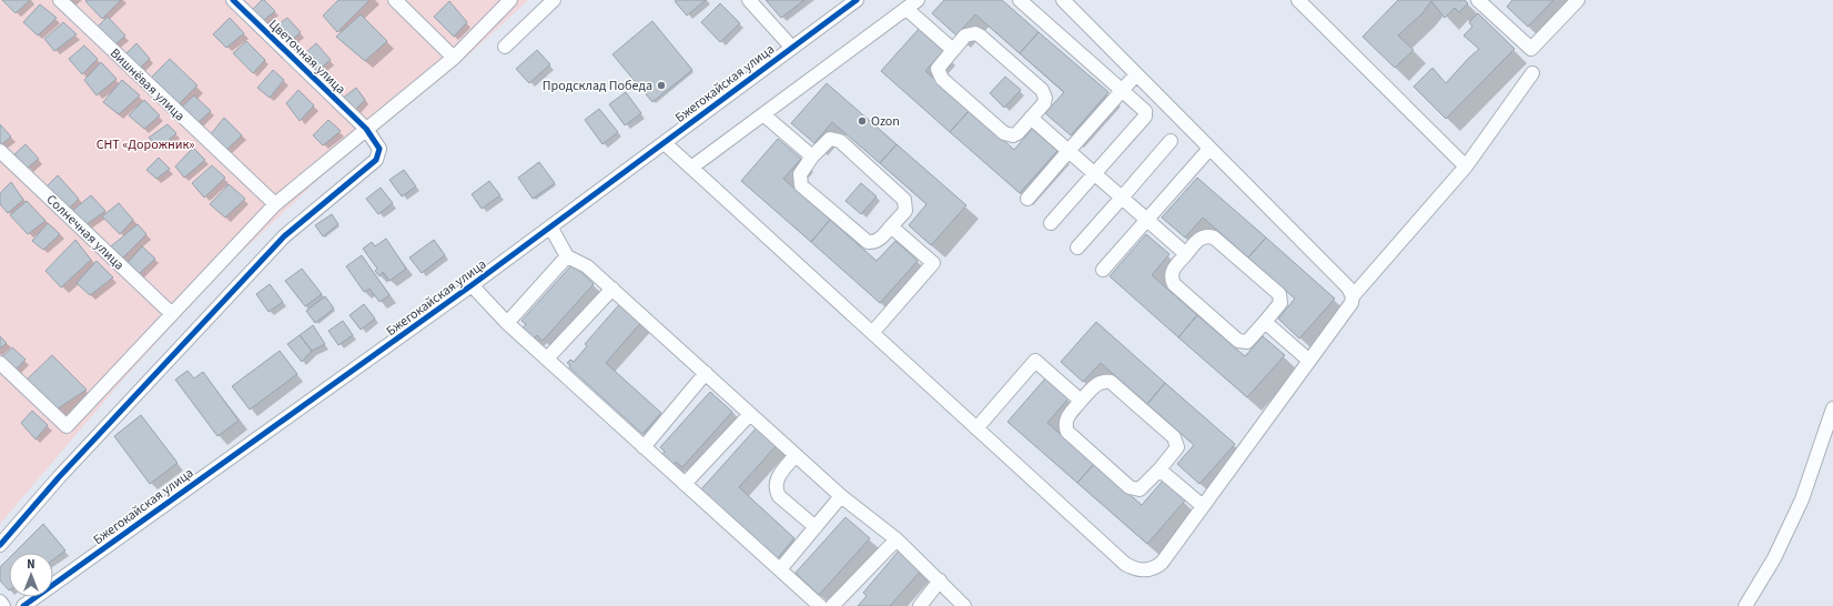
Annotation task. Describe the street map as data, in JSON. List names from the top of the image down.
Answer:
{
  "streets": {
    "street": [
      "Цветочная улица",
      "Бжегокайская улица",
      "Вишнёвая улица",
      "Солнечная улица"
    ]
  },
  "parks": ["СНТ «Дорожник»"],
  "places": ["Продсклад Победа", "Ozon"],
  "north": "top"
}
